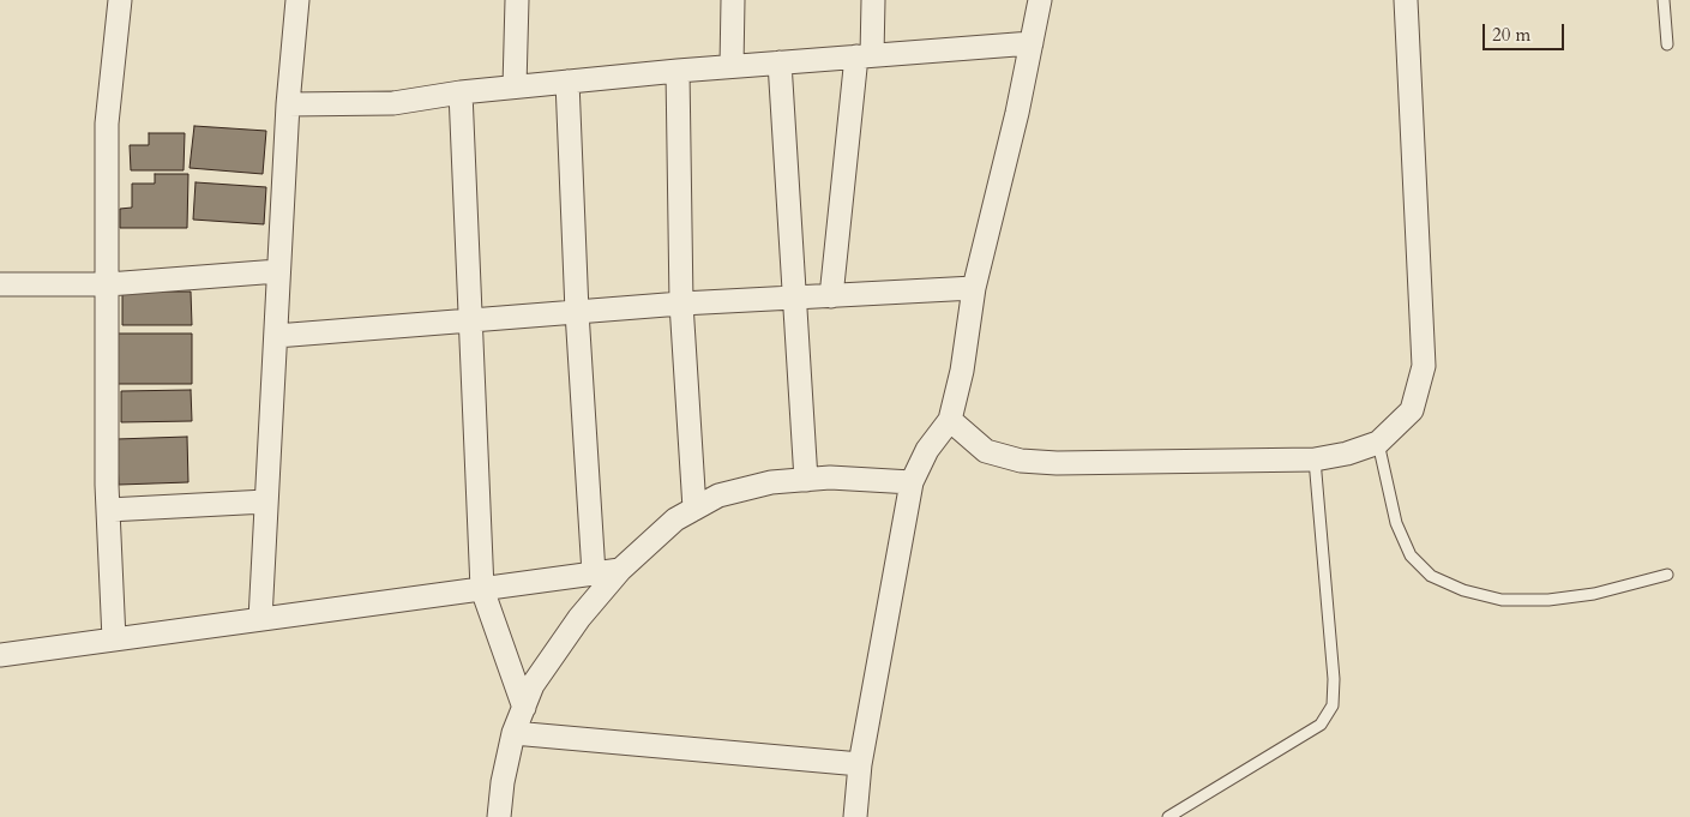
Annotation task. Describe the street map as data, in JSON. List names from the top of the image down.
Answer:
{
  "scale_bar": "20 m"
}
